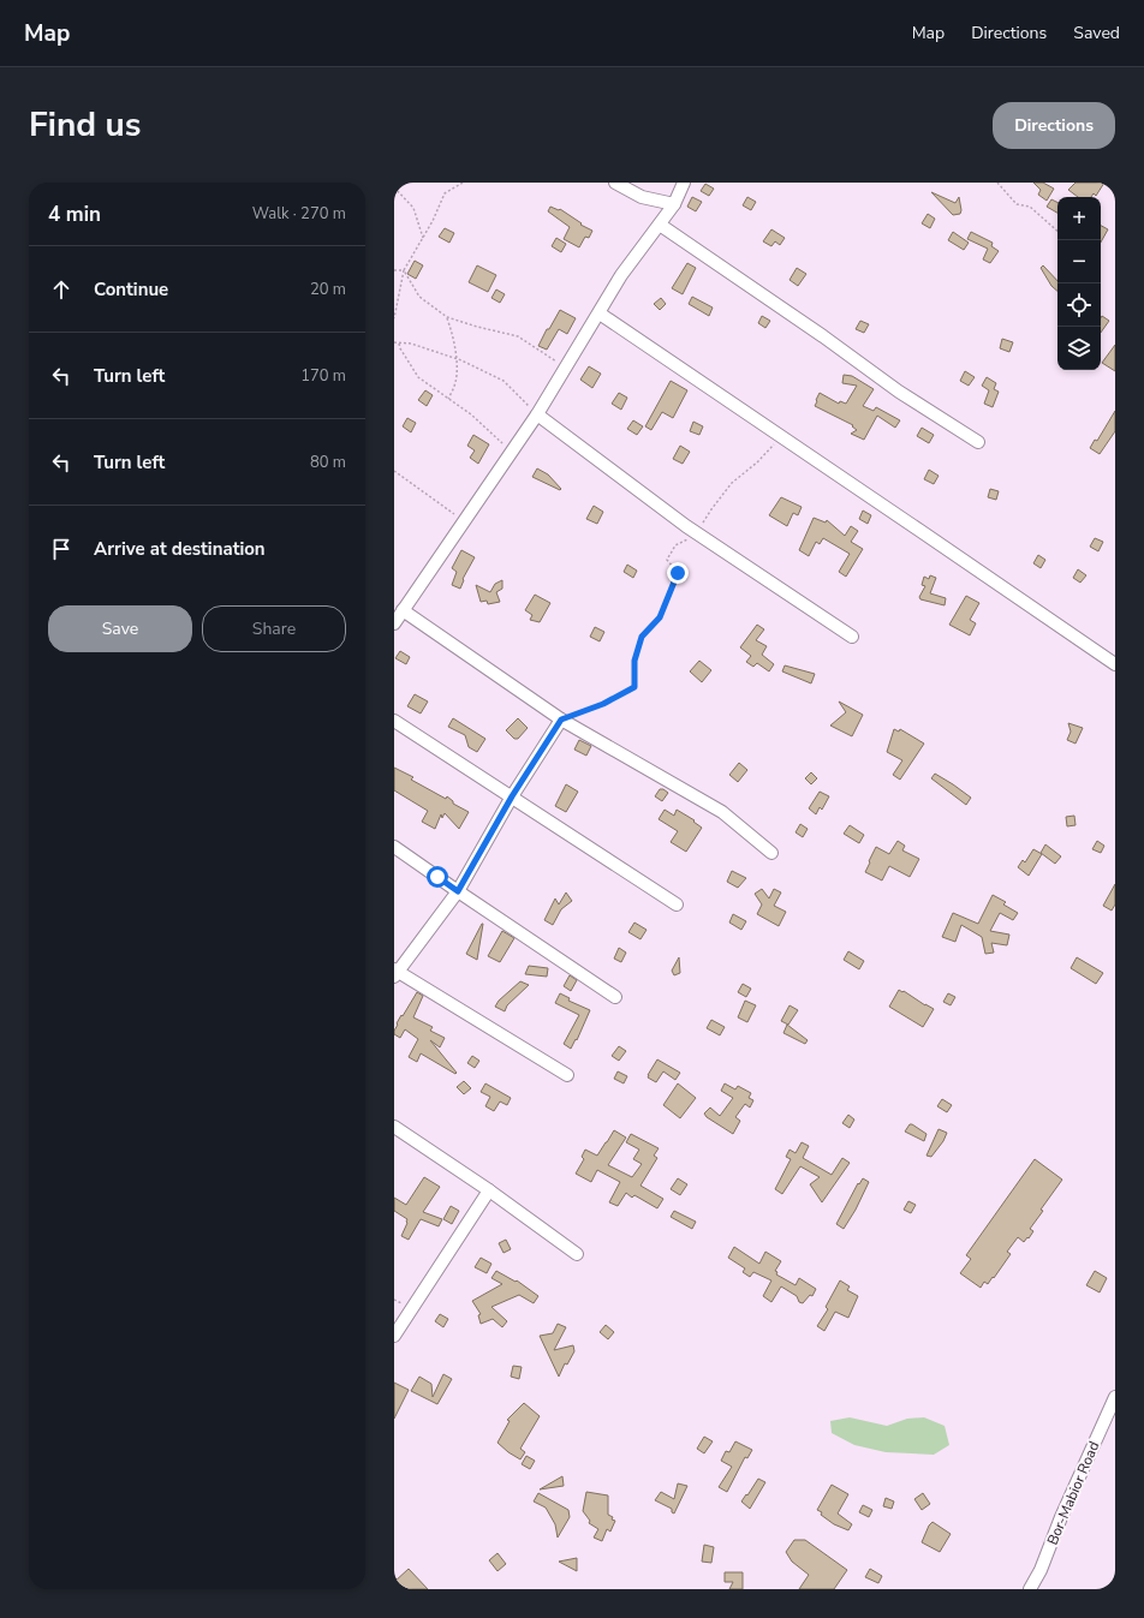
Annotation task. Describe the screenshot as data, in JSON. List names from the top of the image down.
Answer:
{
  "streets": {
    "street": ["Bor-Mabior Road"]
  },
  "page": {
    "header": "Map",
    "nav": ["Map", "Directions", "Saved"],
    "title": "Find us",
    "buttons": [
      "Directions",
      ["Save", "Share"]
    ],
    "heading": ["4 min", "Walk · 270 m"],
    "map_buttons": ["+", "−"],
    "list": [
      ["Continue", "20 m"],
      ["Turn left", "170 m"],
      ["Turn left", "80 m"],
      "Arrive at destination"
    ]
  }
}
